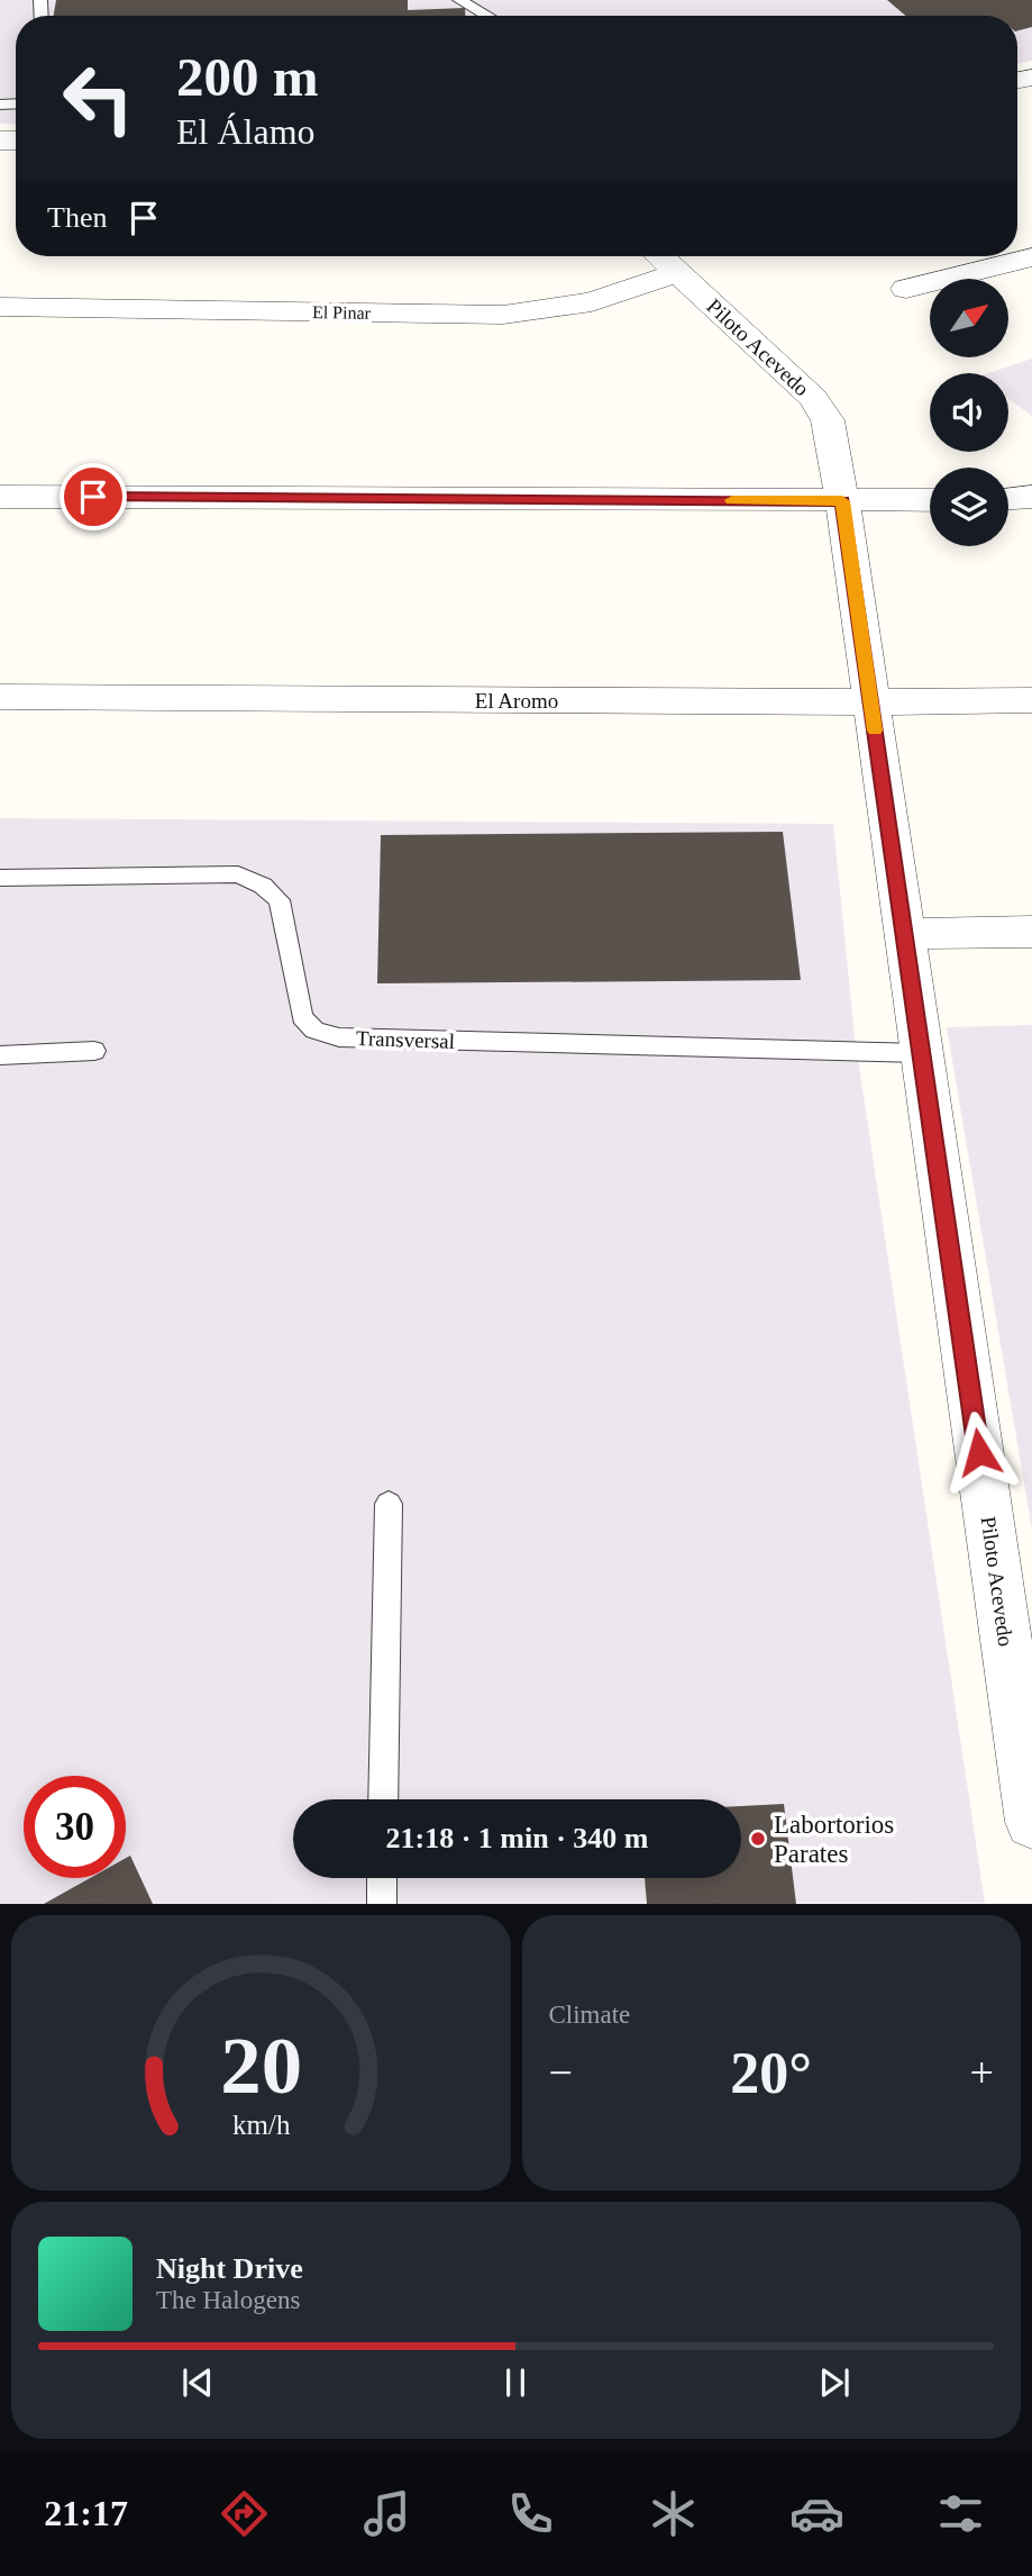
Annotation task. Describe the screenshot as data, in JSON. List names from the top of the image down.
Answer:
{
  "streets": {
    "street": ["El Pinar", "Piloto Acevedo", "El Aromo"],
    "lane": ["Transversal"]
  },
  "crossings": [
    ["El Pinar", "Piloto Acevedo"],
    ["Piloto Acevedo", "El Aromo"],
    ["Piloto Acevedo", "Transversal"]
  ],
  "places": ["Labortorios Parates"],
  "north": "top right",
  "page": {
    "turn": ["200 m", "El Álamo"],
    "then": "Then",
    "limit": "30",
    "trip": "21:18 · 1 min · 340 m",
    "tile": "Climate",
    "heat": ["−", "20°", "+"],
    "song": ["Night Drive", "The Halogens"],
    "tabs": "21:17",
    "gauge": ["20", "km/h"]
  }
}
